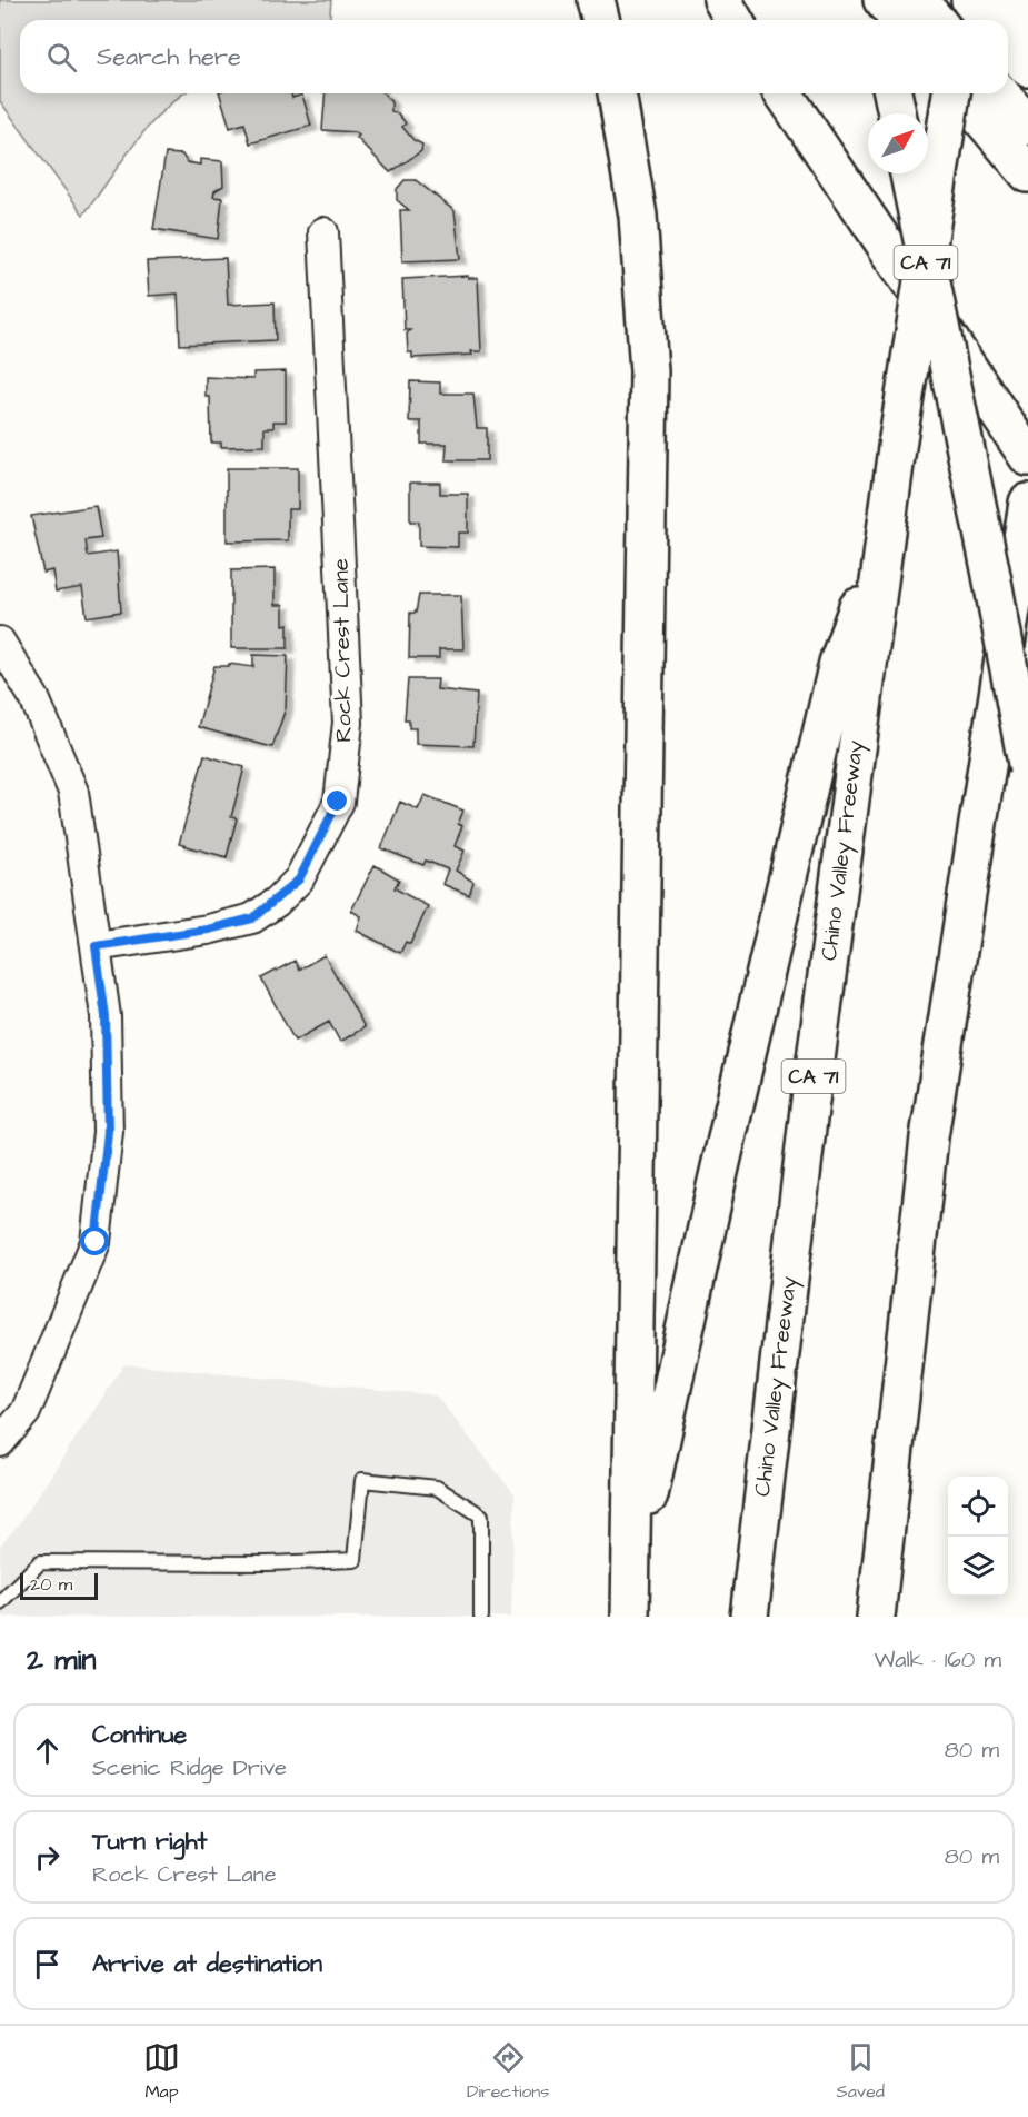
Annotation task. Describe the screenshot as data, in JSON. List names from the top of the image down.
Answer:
{
  "streets": {
    "highway": ["CA 71", "Chino Valley Freeway"],
    "street": ["Rock Crest Lane"]
  },
  "scale_bar": "20 m",
  "north": "top right",
  "page": {
    "search": "Search here",
    "scale": "20 m",
    "heading": ["2 min", "Walk · 160 m"],
    "list": [
      ["Continue", "Scenic Ridge Drive", "80 m"],
      ["Turn right", "Rock Crest Lane", "80 m"],
      "Arrive at destination"
    ],
    "nav": ["Map", "Directions", "Saved"]
  }
}
